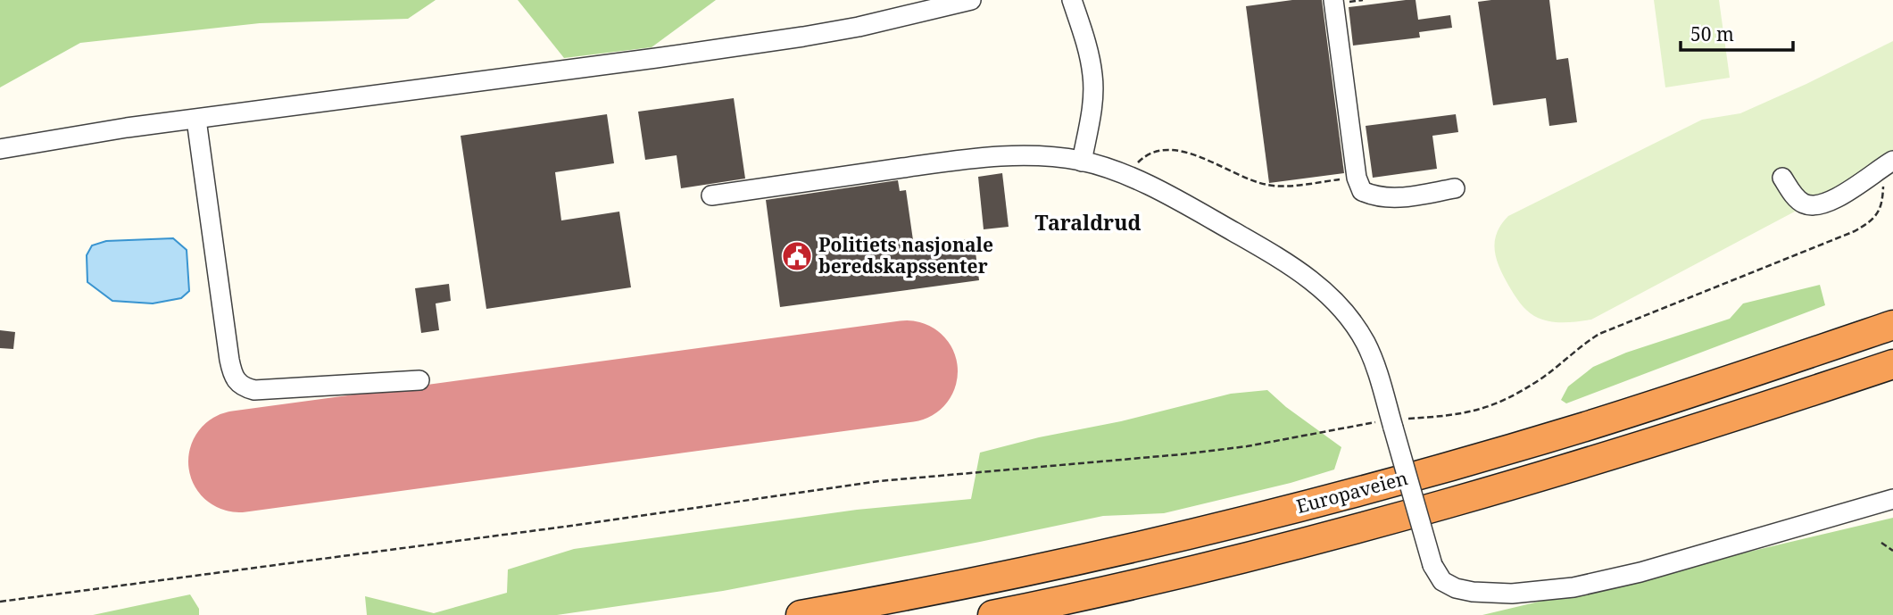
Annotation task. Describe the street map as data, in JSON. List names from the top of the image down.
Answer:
{
  "streets": {
    "highway": ["Europaveien"]
  },
  "districts": ["Taraldrud"],
  "places": {
    "public building": ["Politiets nasjonale beredskapssenter"]
  },
  "scale_bar": "50 m"
}
